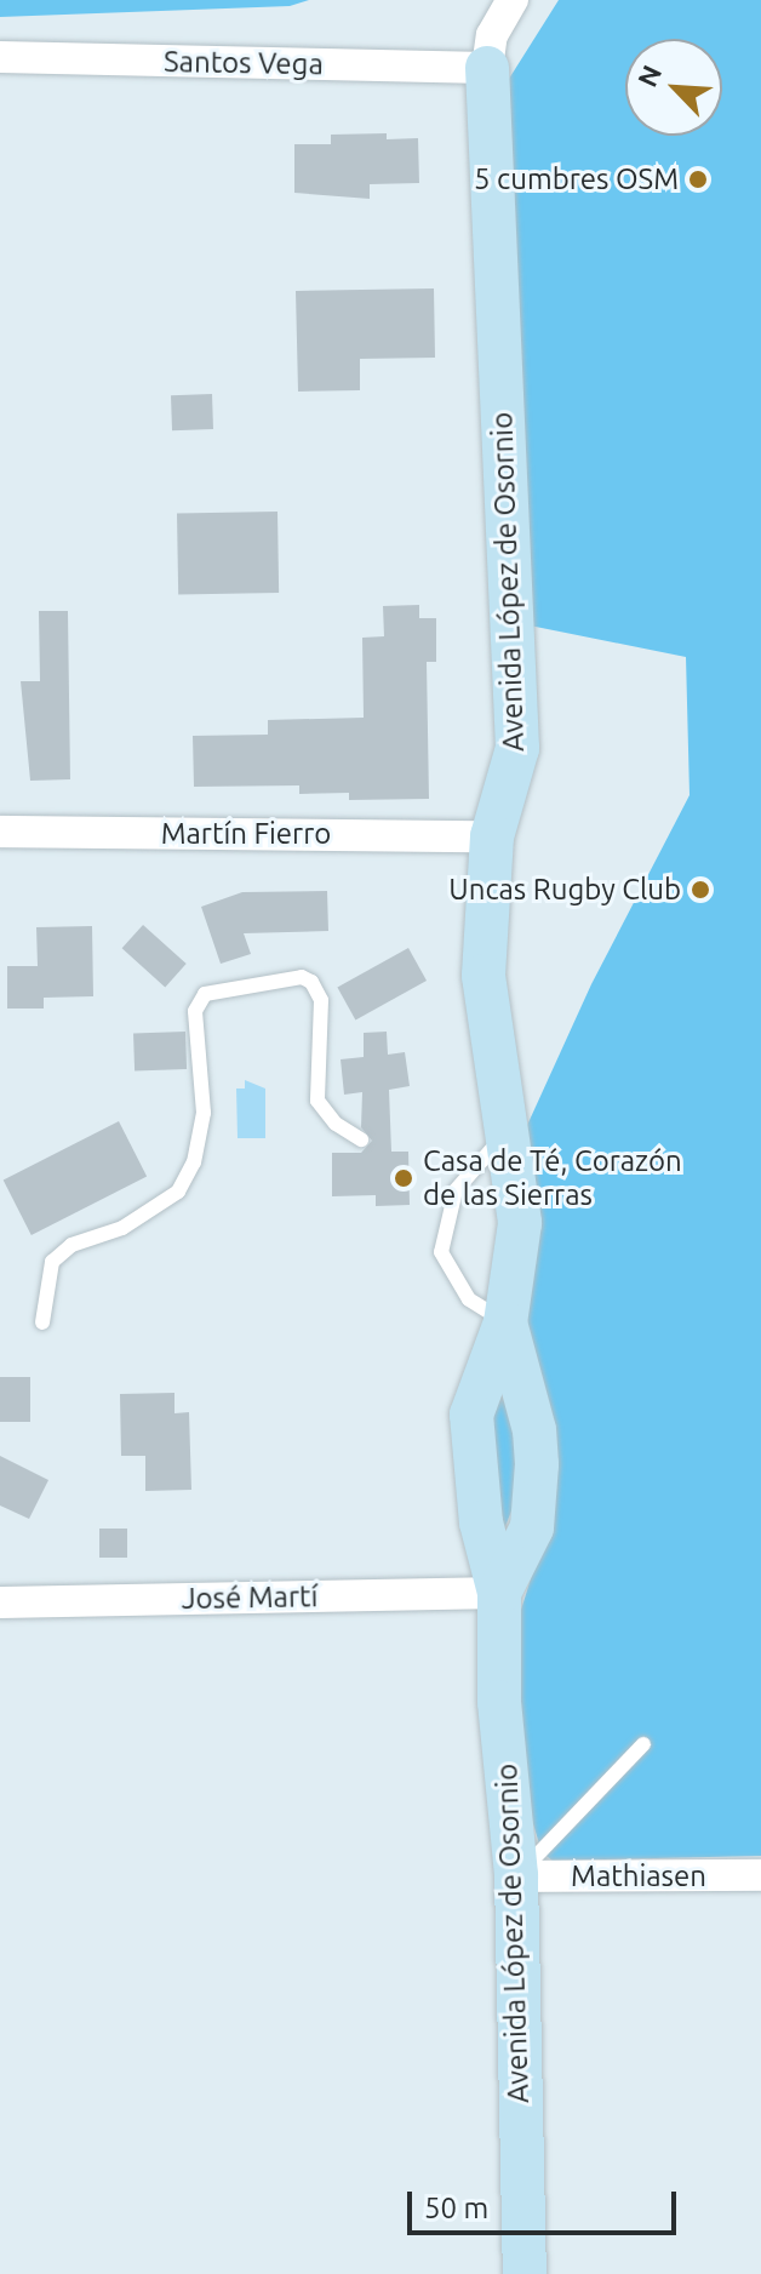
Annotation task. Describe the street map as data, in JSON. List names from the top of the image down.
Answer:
{
  "streets": {
    "street": [
      "Santos Vega",
      "Avenida López de Osornio",
      "Martín Fierro",
      "José Martí",
      "Mathiasen"
    ]
  },
  "crossings": [
    ["Santos Vega", "Avenida López de Osornio"],
    ["Avenida López de Osornio", "Martín Fierro"],
    ["Avenida López de Osornio", "José Martí"],
    ["Avenida López de Osornio", "Mathiasen"]
  ],
  "places": ["5 cumbres OSM", "Uncas Rugby Club", "Casa de Té, Corazón de las Sierras"],
  "scale_bar": "50 m",
  "north": "top left"
}
